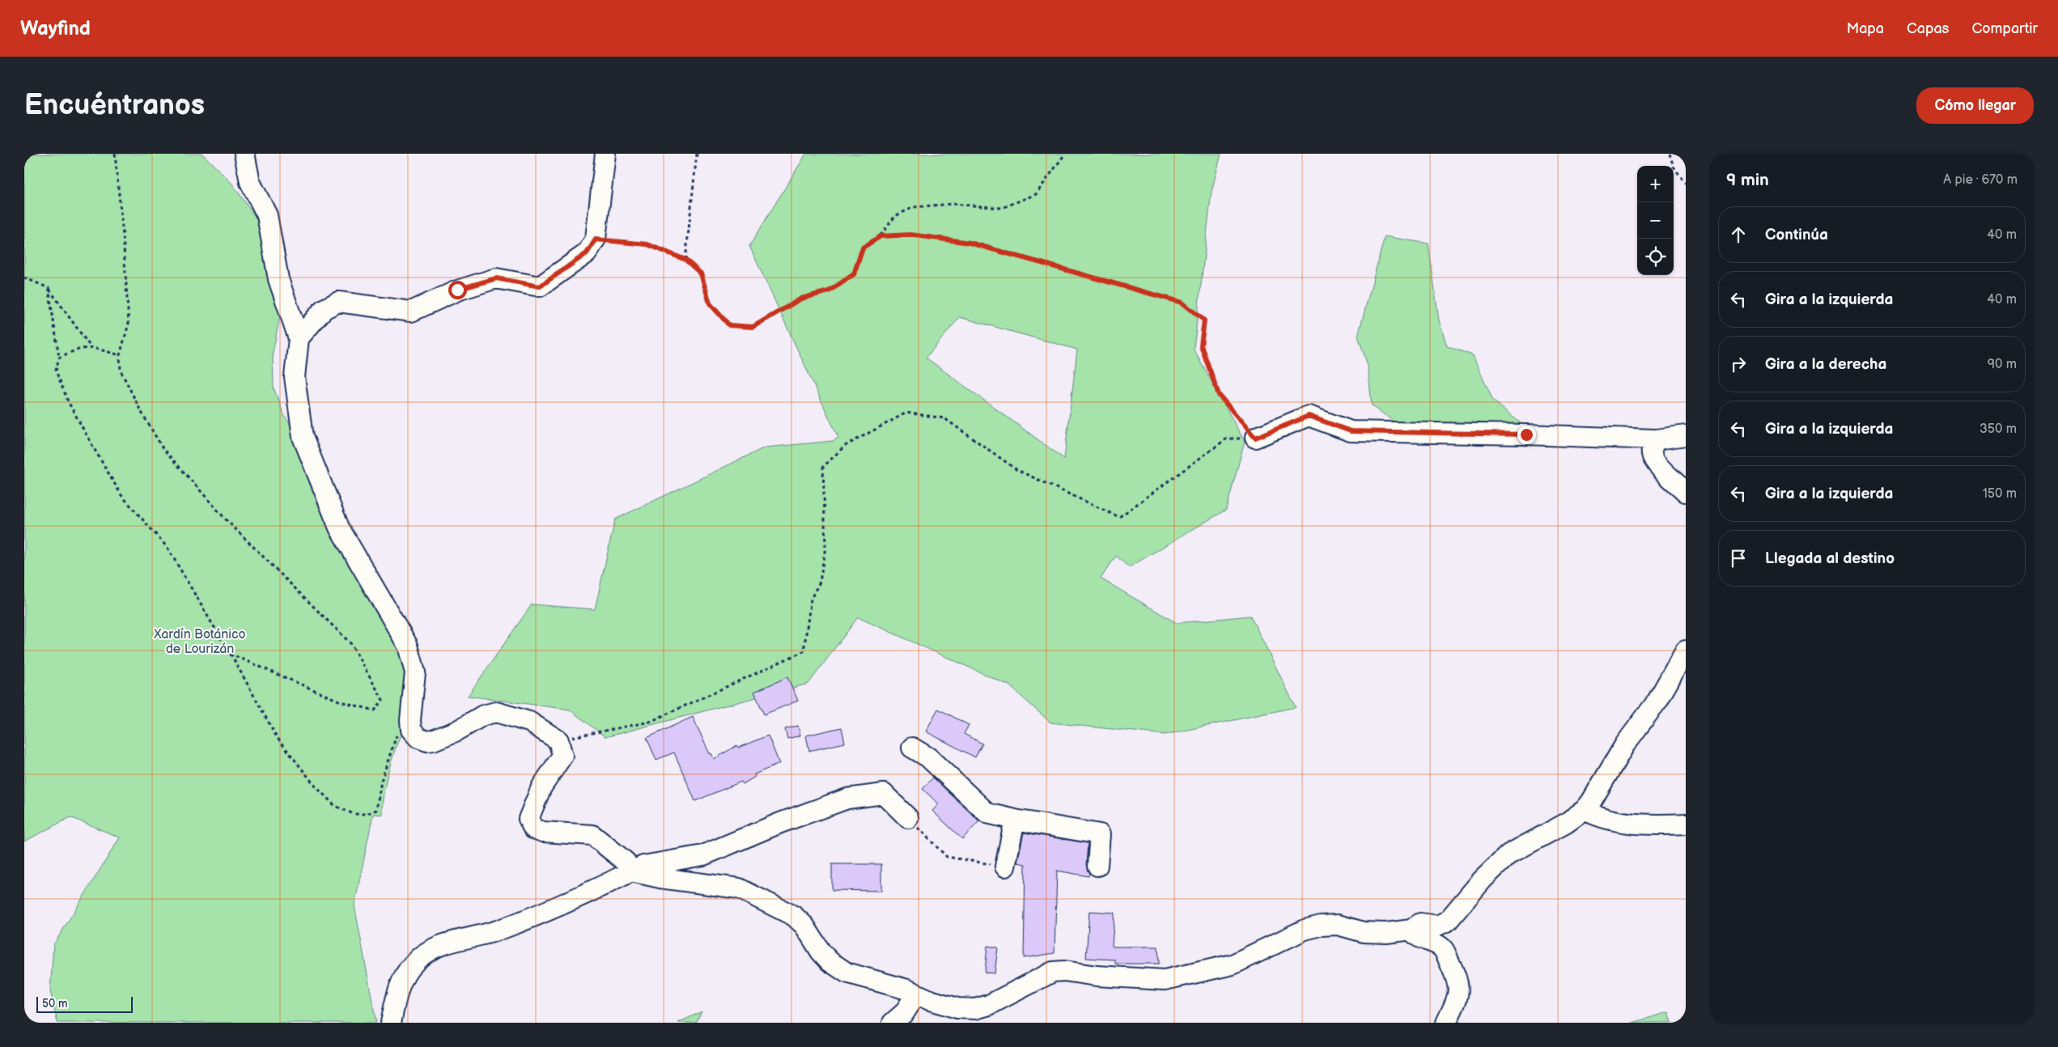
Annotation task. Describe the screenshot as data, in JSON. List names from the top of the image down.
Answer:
{
  "parks": ["Xardín Botánico de Lourizán"],
  "scale_bar": "50 m",
  "page": {
    "header": "Wayfind",
    "nav": ["Mapa", "Capas", "Compartir"],
    "buttons": "Cómo llegar",
    "title": "Encuéntranos",
    "heading": ["9 min", "A pie · 670 m"],
    "map_buttons": ["+", "−"],
    "list": [
      ["Continúa", "40 m"],
      ["Gira a la izquierda", "40 m"],
      ["Gira a la derecha", "90 m"],
      ["Gira a la izquierda", "350 m"],
      ["Gira a la izquierda", "150 m"],
      "Llegada al destino"
    ],
    "scale": "50 m"
  }
}
